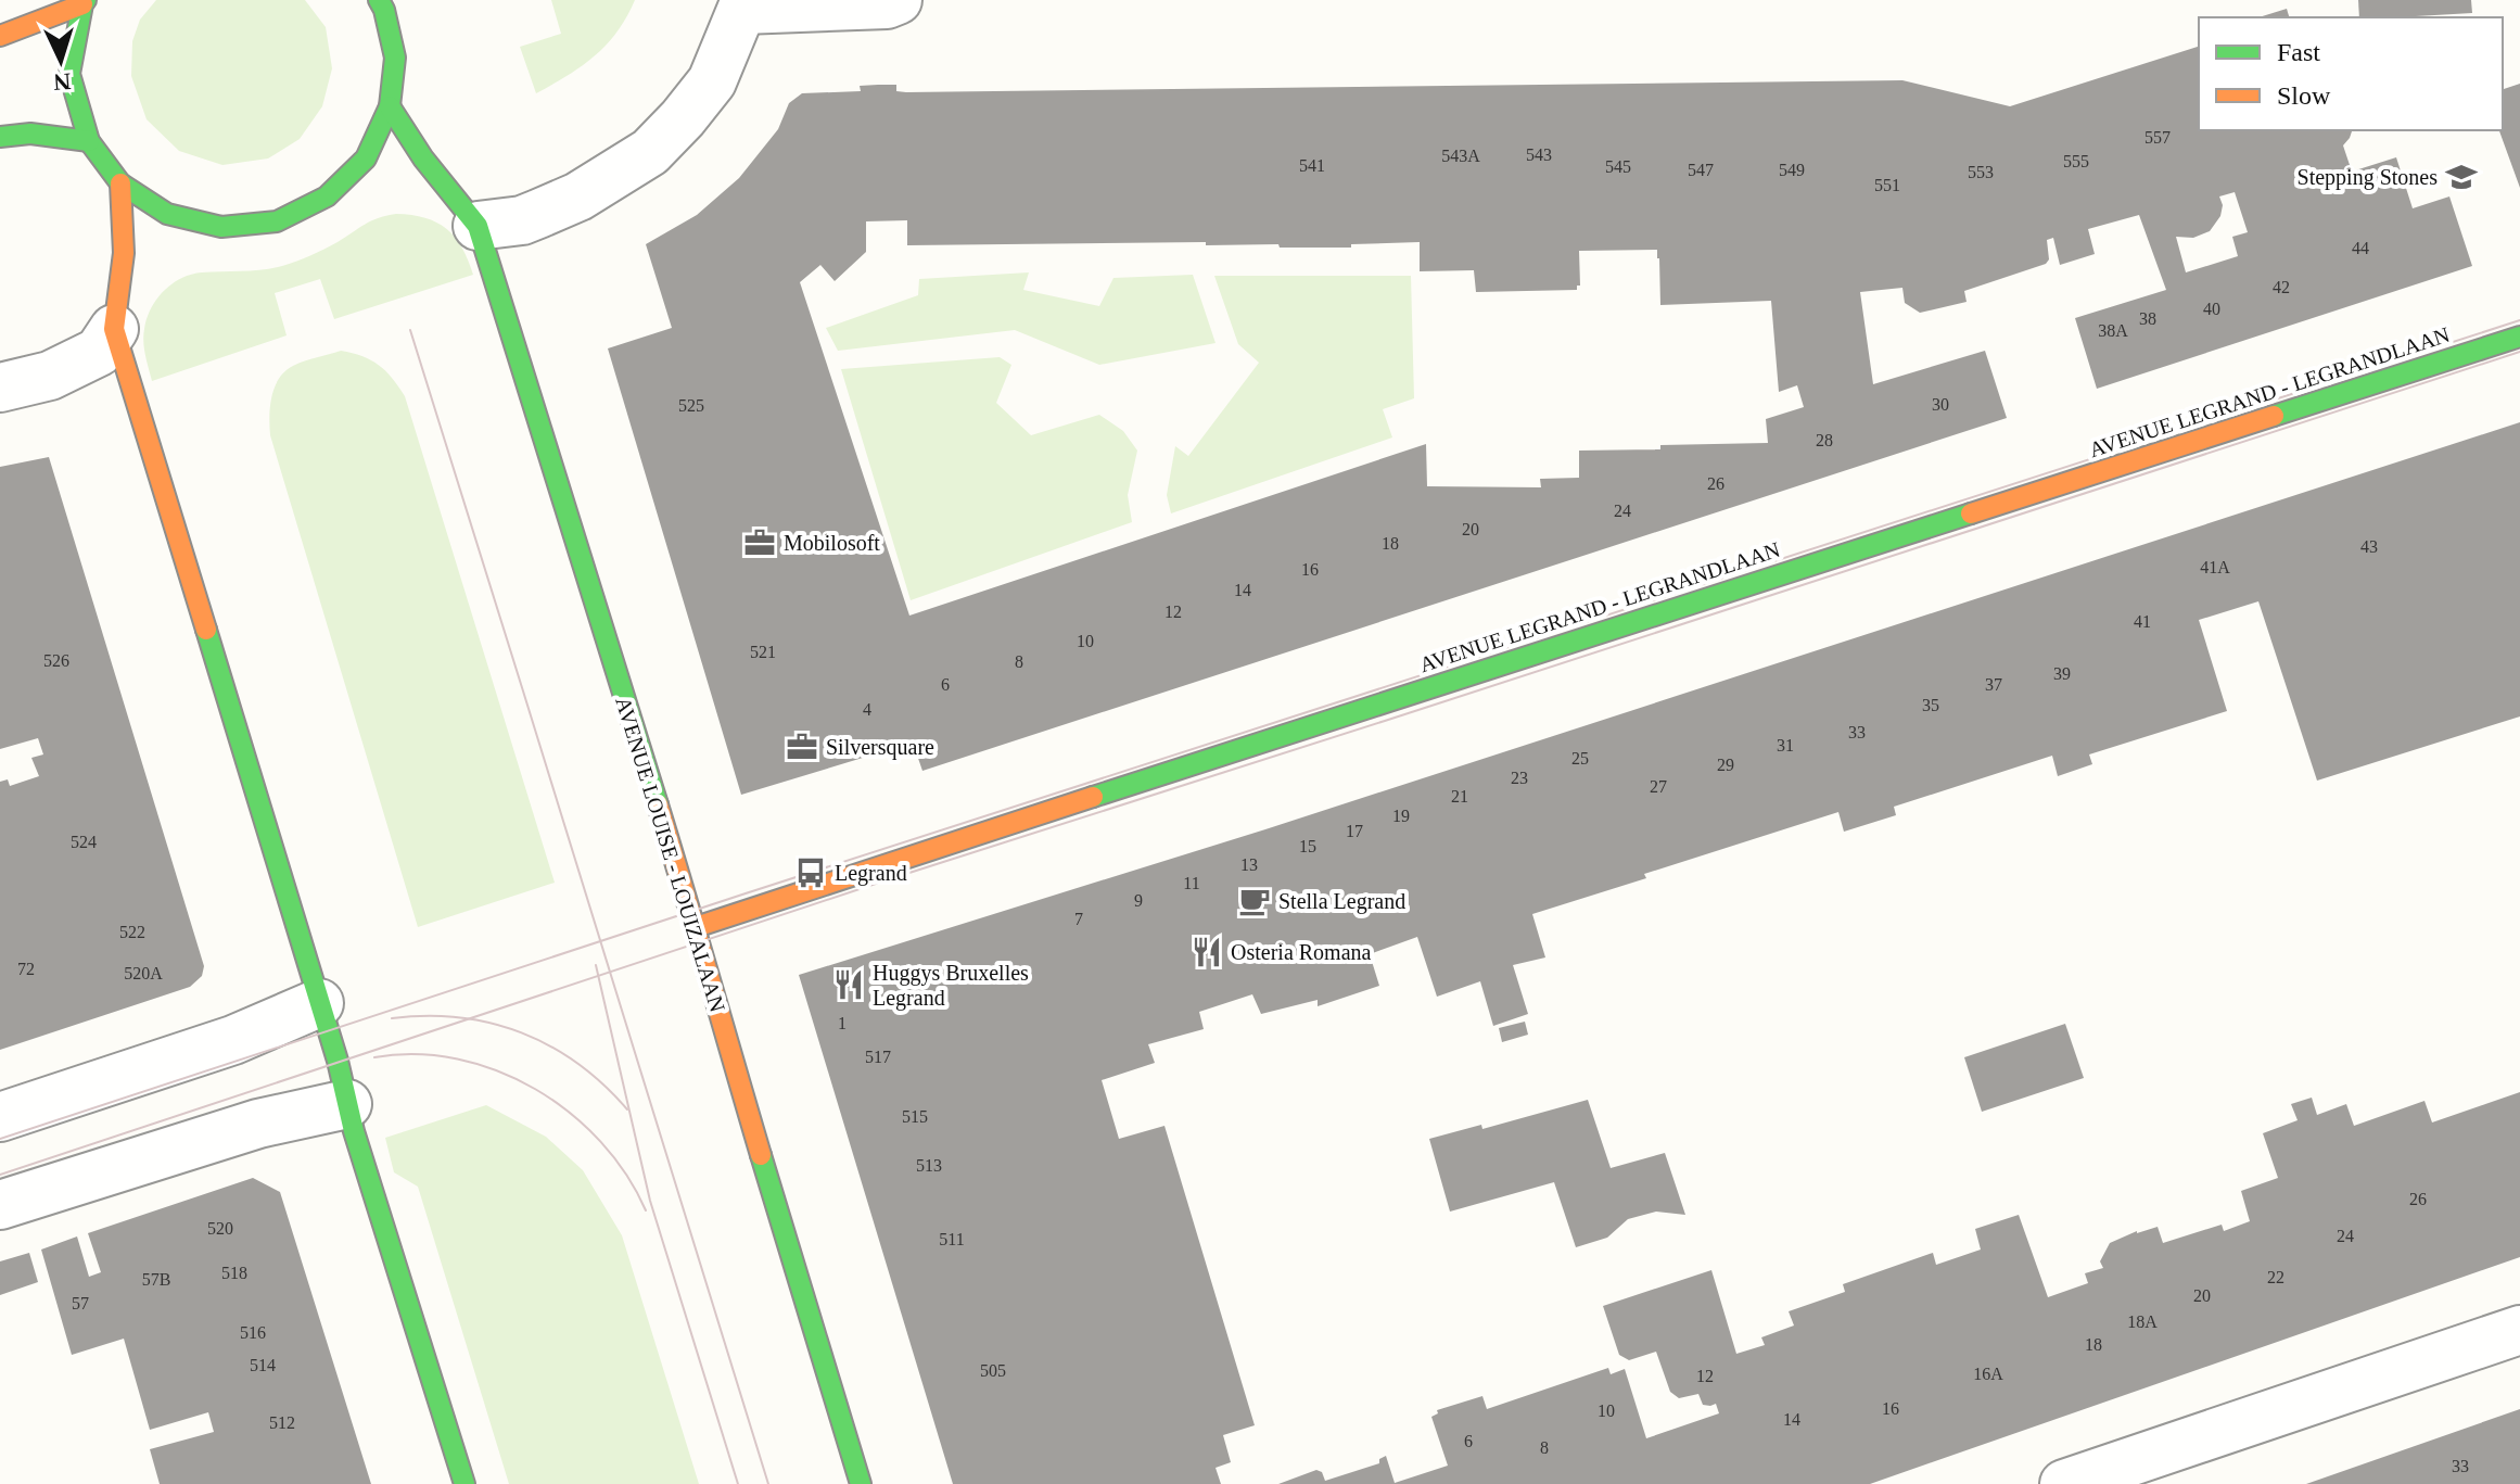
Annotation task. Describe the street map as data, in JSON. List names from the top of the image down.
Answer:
{
  "streets": {
    "main road": ["AVENUE LEGRAND - LEGRANDLAAN", "AVENUE LOUISE - LOUIZALAAN"]
  },
  "crossings": [
    ["AVENUE LEGRAND - LEGRANDLAAN", "AVENUE LOUISE - LOUIZALAAN"]
  ],
  "places": {
    "school or university": ["Stepping Stones"],
    "office": ["Mobilosoft", "Silversquare"],
    "bus stop": ["Legrand"],
    "cafe": ["Stella Legrand"],
    "restaurant": ["Osteria Romana", "Huggys Bruxelles Legrand"]
  },
  "house_numbers": [
    "557",
    "543",
    "543A",
    "555",
    "541",
    "545",
    "547",
    "549",
    "553",
    "551",
    "44",
    "42",
    "40",
    "38",
    "38A",
    "30",
    "525",
    "28",
    "26",
    "24",
    "20",
    "18",
    "43",
    "41A",
    "16",
    "14",
    "12",
    "41",
    "10",
    "521",
    "526",
    "8",
    "39",
    "6",
    "37",
    "35",
    "4",
    "33",
    "31",
    "25",
    "29",
    "23",
    "27",
    "21",
    "19",
    "17",
    "524",
    "15",
    "13",
    "11",
    "9",
    "7",
    "522",
    "72",
    "520A",
    "1",
    "517",
    "515",
    "513",
    "26",
    "520",
    "24",
    "511",
    "518",
    "22",
    "57B",
    "20",
    "57",
    "18A",
    "516",
    "18",
    "514",
    "505",
    "16A",
    "12",
    "16",
    "10",
    "14",
    "512",
    "6",
    "8",
    "33"
  ],
  "legend": ["Fast", "Slow"],
  "north": "bottom"
}
